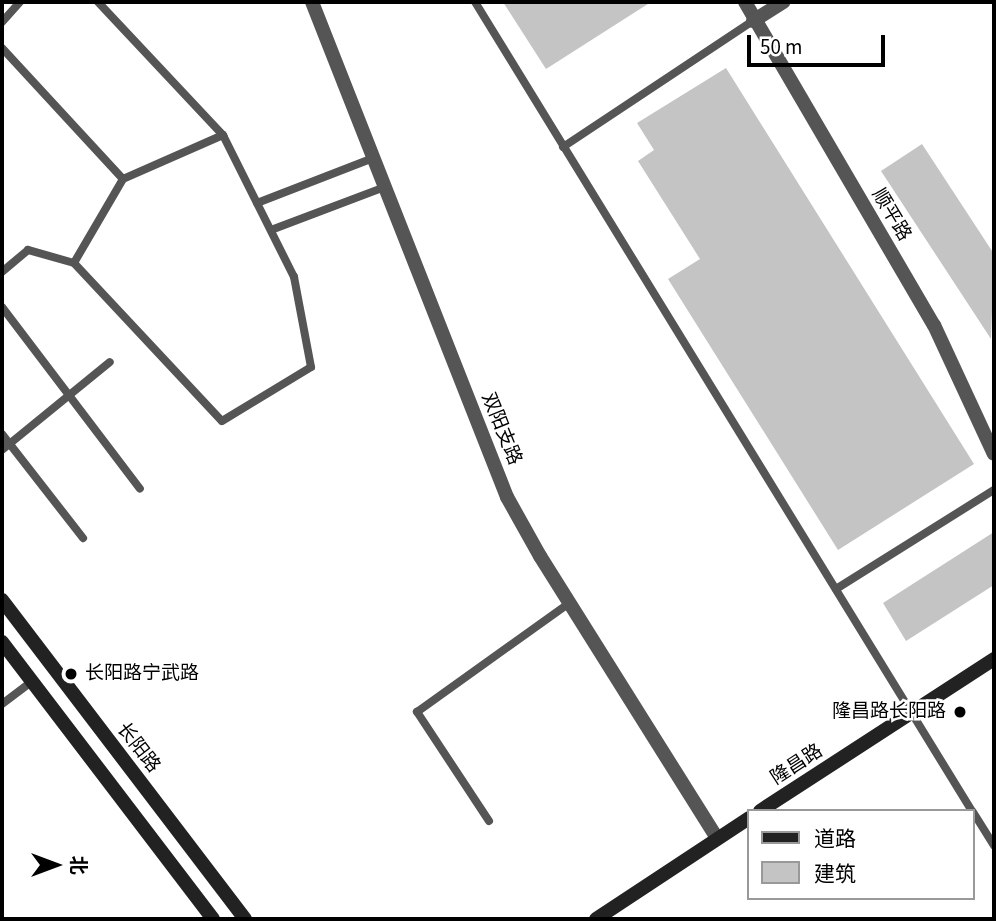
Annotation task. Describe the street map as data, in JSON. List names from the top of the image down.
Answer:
{
  "streets": {
    "main road": ["长阳路", "隆昌路"],
    "street": ["顺平路", "双阳支路"]
  },
  "places": ["长阳路宁武路", "隆昌路长阳路"],
  "legend": ["道路", "建筑"],
  "scale_bar": "50 m",
  "north": "right"
}
